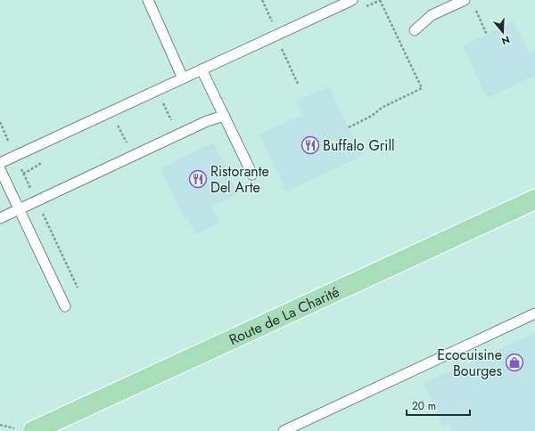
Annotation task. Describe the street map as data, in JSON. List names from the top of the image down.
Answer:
{
  "streets": {
    "main road": ["Route de La Charité"]
  },
  "places": {
    "restaurant": ["Buffalo Grill", "Ristorante Del Arte"],
    "shop": ["Ecocuisine Bourges"]
  },
  "scale_bar": "20 m",
  "north": "bottom"
}
